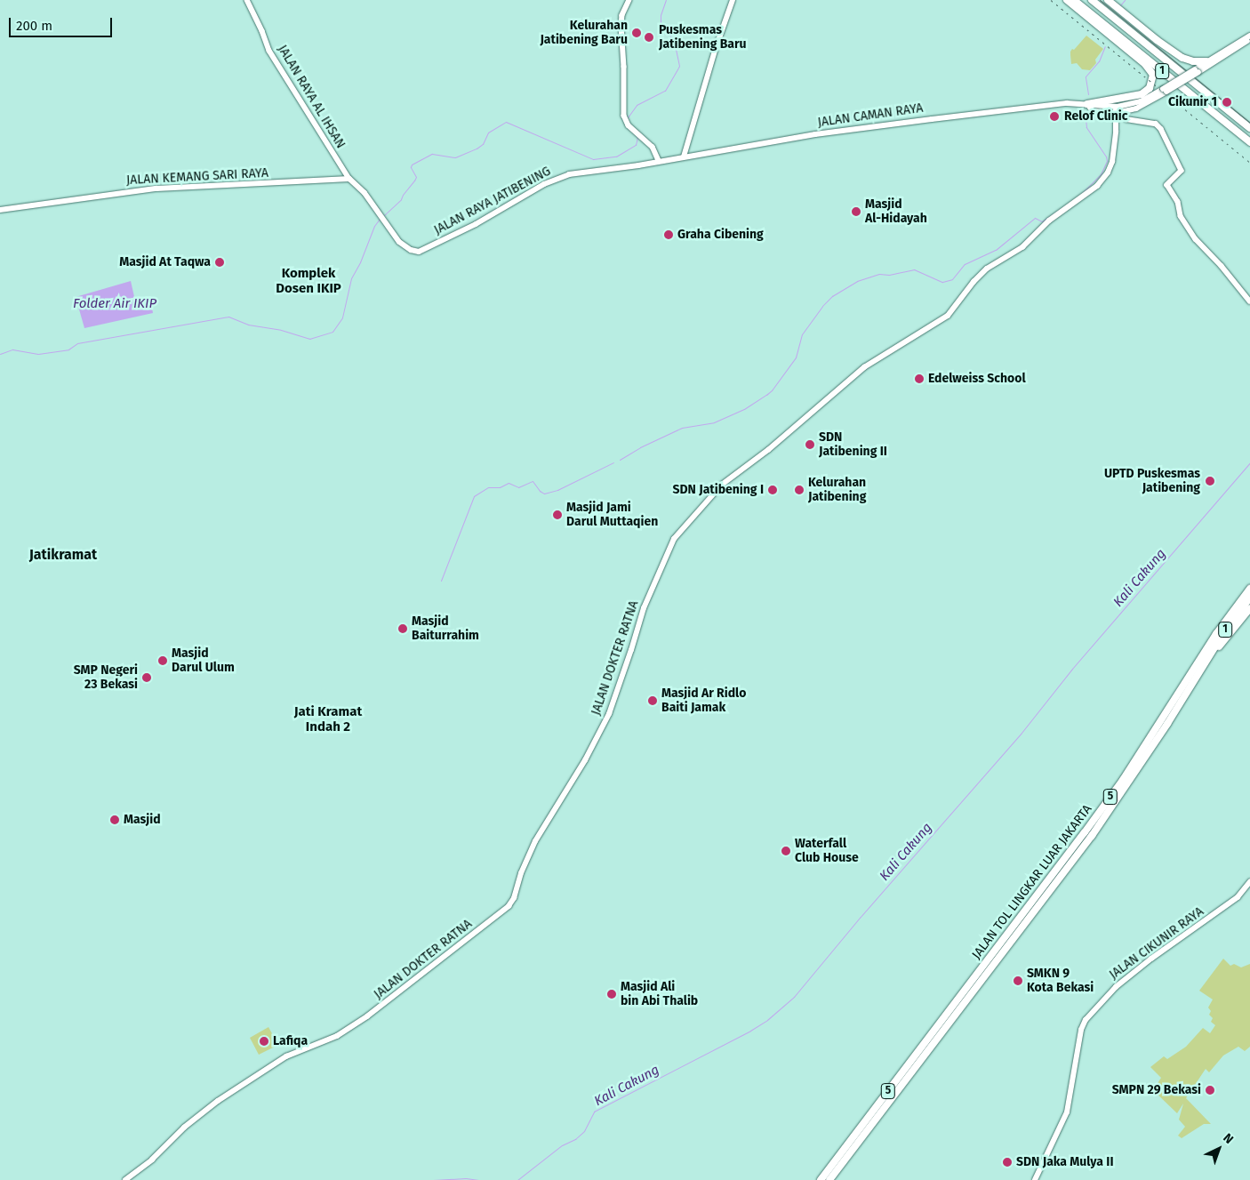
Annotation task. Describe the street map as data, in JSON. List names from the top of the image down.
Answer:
{
  "streets": {
    "highway": ["1", "5", "JALAN TOL LINGKAR LUAR JAKARTA"],
    "main road": ["JALAN CAMAN RAYA", "JALAN KEMANG SARI RAYA", "JALAN RAYA JATIBENING"],
    "street": ["JALAN RAYA AL IHSAN", "JALAN DOKTER RATNA", "JALAN CIKUNIR RAYA"]
  },
  "crossings": [
    ["JALAN RAYA AL IHSAN", "JALAN KEMANG SARI RAYA"],
    ["JALAN RAYA AL IHSAN", "JALAN RAYA JATIBENING"],
    ["JALAN CAMAN RAYA", "JALAN RAYA JATIBENING"],
    ["JALAN CAMAN RAYA", "JALAN DOKTER RATNA"],
    ["JALAN KEMANG SARI RAYA", "JALAN RAYA JATIBENING"]
  ],
  "districts": ["Komplek Dosen IKIP", "Jatikramat", "Jati Kramat Indah 2"],
  "water": ["Folder Air IKIP", "Kali Cakung"],
  "places": [
    "Kelurahan Jatibening Baru",
    "Puskesmas Jatibening Baru",
    "Cikunir 1",
    "Relof Clinic",
    "Masjid Al-Hidayah",
    "Graha Cibening",
    "Masjid At Taqwa",
    "Edelweiss School",
    "SDN Jatibening II",
    "UPTD Puskesmas Jatibening",
    "SDN Jatibening I",
    "Kelurahan Jatibening",
    "Masjid Jami Darul Muttaqien",
    "Masjid Baiturrahim",
    "Masjid Darul Ulum",
    "SMP Negeri 23 Bekasi",
    "Masjid Ar Ridlo Baiti Jamak",
    "Masjid",
    "Waterfall Club House",
    "SMKN 9 Kota Bekasi",
    "Masjid Ali bin Abi Thalib",
    "Lafiqa",
    "SMPN 29 Bekasi",
    "SDN Jaka Mulya II"
  ],
  "scale_bar": "200 m",
  "north": "top right"
}
